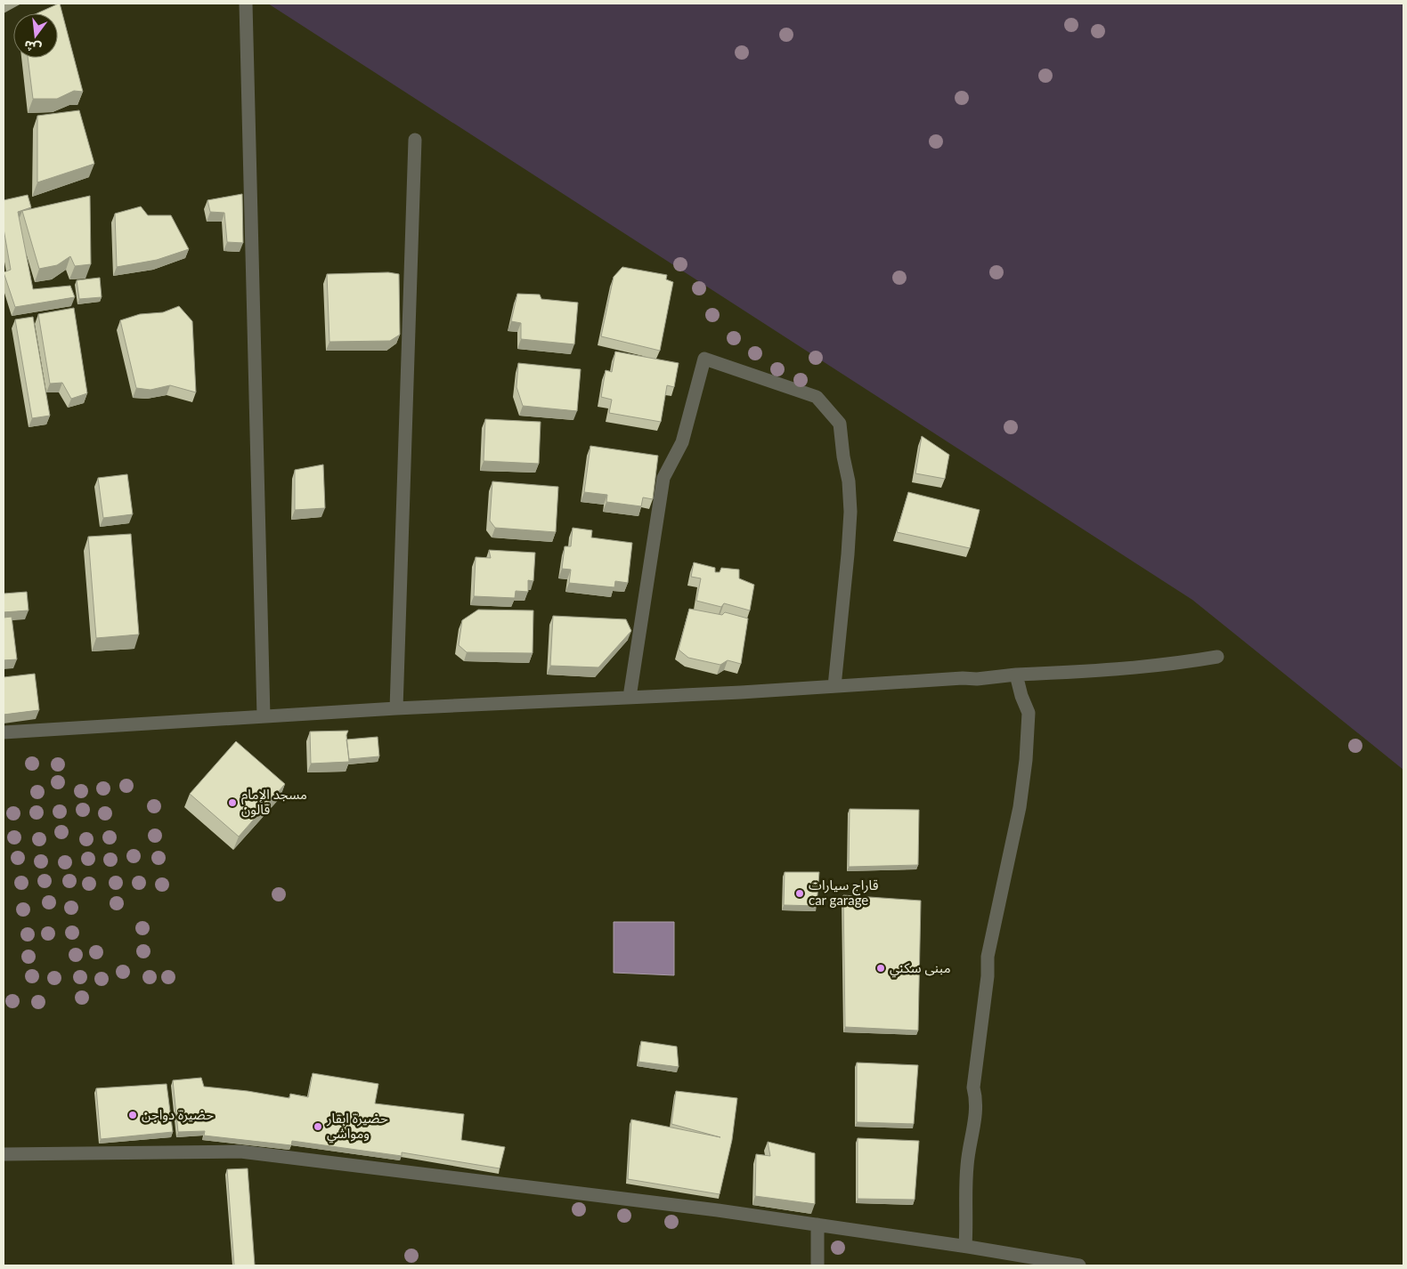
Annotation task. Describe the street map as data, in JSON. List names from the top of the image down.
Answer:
{
  "places": [
    "مسجد الإمام قالون",
    "قاراج سيارات car garage",
    "مبنى سكني",
    "حضيرة دواجن",
    "حضيرة ابقار ومواشي"
  ],
  "north": "bottom"
}
